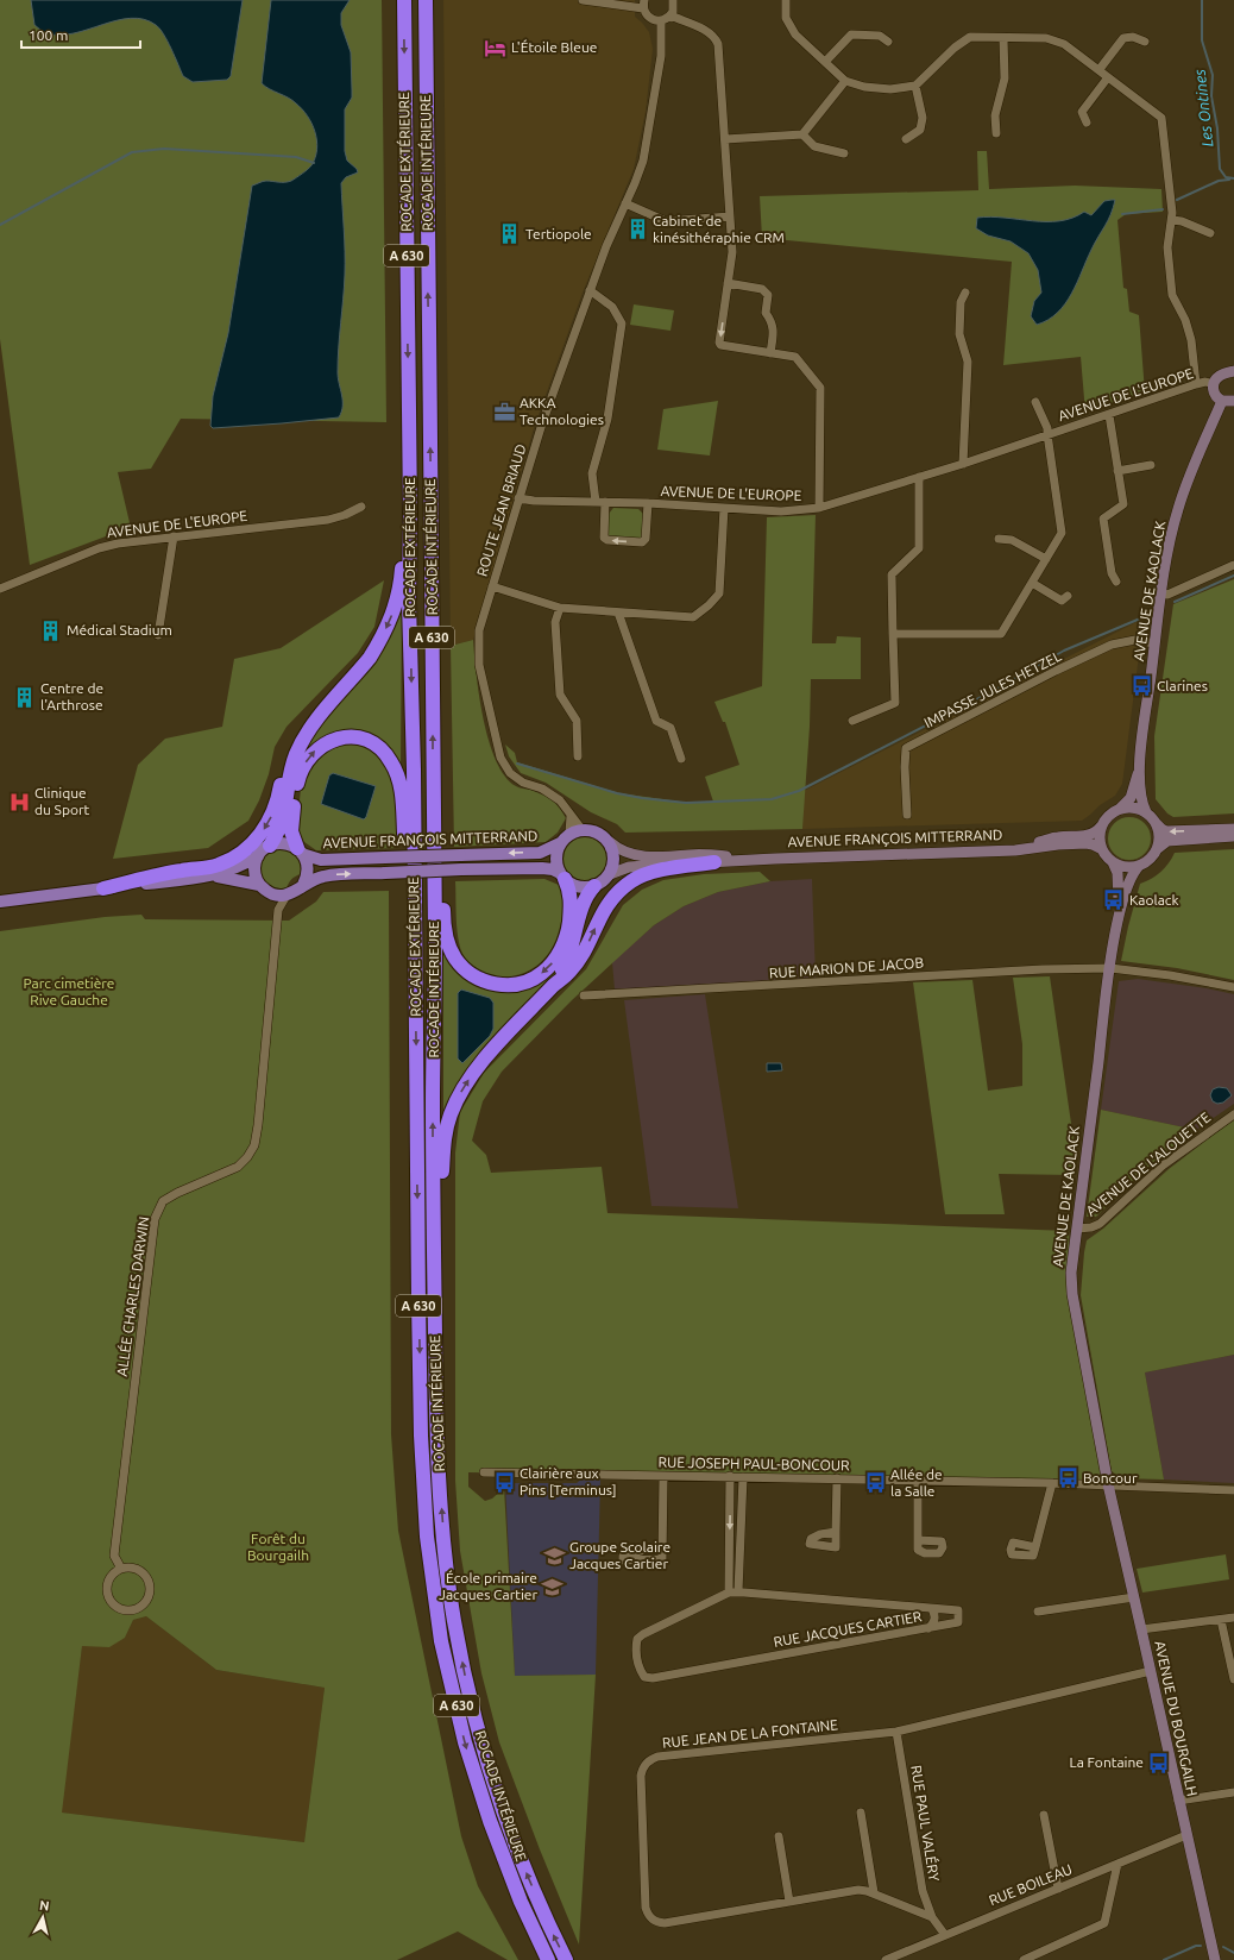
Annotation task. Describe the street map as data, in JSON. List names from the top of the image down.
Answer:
{
  "streets": {
    "highway": ["ROCADE EXTÉRIEURE", "ROCADE INTÉRIEURE", "A 630"],
    "main road": ["AVENUE DE KAOLACK", "AVENUE FRANÇOIS MITTERRAND", "AVENUE DU BOURGAILH"],
    "street": [
      "AVENUE DE L'EUROPE",
      "ROUTE JEAN BRIAUD",
      "IMPASSE JULES HETZEL",
      "RUE MARION DE JACOB",
      "AVENUE DE L'ALOUETTE",
      "ALLÉE CHARLES DARWIN",
      "RUE JOSEPH PAUL-BONCOUR",
      "RUE JACQUES CARTIER",
      "RUE JEAN DE LA FONTAINE",
      "RUE PAUL VALÉRY",
      "RUE BOILEAU"
    ]
  },
  "crossings": [
    ["AVENUE DE L'EUROPE", "ROUTE JEAN BRIAUD"],
    ["ROUTE JEAN BRIAUD", "AVENUE FRANÇOIS MITTERRAND"],
    ["AVENUE DE KAOLACK", "IMPASSE JULES HETZEL"],
    ["AVENUE DE KAOLACK", "AVENUE FRANÇOIS MITTERRAND"],
    ["AVENUE DE KAOLACK", "RUE MARION DE JACOB"],
    ["AVENUE DE KAOLACK", "AVENUE DE L'ALOUETTE"],
    ["AVENUE DE KAOLACK", "RUE JOSEPH PAUL-BONCOUR"],
    ["AVENUE DE KAOLACK", "AVENUE DU BOURGAILH"],
    ["AVENUE FRANÇOIS MITTERRAND", "ALLÉE CHARLES DARWIN"],
    ["RUE JOSEPH PAUL-BONCOUR", "AVENUE DU BOURGAILH"],
    ["AVENUE DU BOURGAILH", "RUE JEAN DE LA FONTAINE"],
    ["AVENUE DU BOURGAILH", "RUE BOILEAU"],
    ["RUE JEAN DE LA FONTAINE", "RUE PAUL VALÉRY"]
  ],
  "one_way": ["ROCADE EXTÉRIEURE", "ROCADE INTÉRIEURE"],
  "water": ["Les Ontines"],
  "parks": ["Parc cimetière Rive Gauche", "Forêt du Bourgailh"],
  "places": {
    "hotel": ["L'Étoile Bleue"],
    "building": [
      "Cabinet de kinésithéraphie CRM",
      "Tertiopole",
      "Médical Stadium",
      "Centre de l'Arthrose"
    ],
    "office": ["AKKA Technologies"],
    "bus stop": [
      "Clarines",
      "Kaolack",
      "Boncour",
      "Clairière aux Pins [Terminus]",
      "Allée de la Salle",
      "La Fontaine"
    ],
    "hospital": ["Clinique du Sport"],
    "school or university": ["Groupe Scolaire Jacques Cartier", "École primaire Jacques Cartier"]
  },
  "scale_bar": "100 m",
  "north": "top"
}
